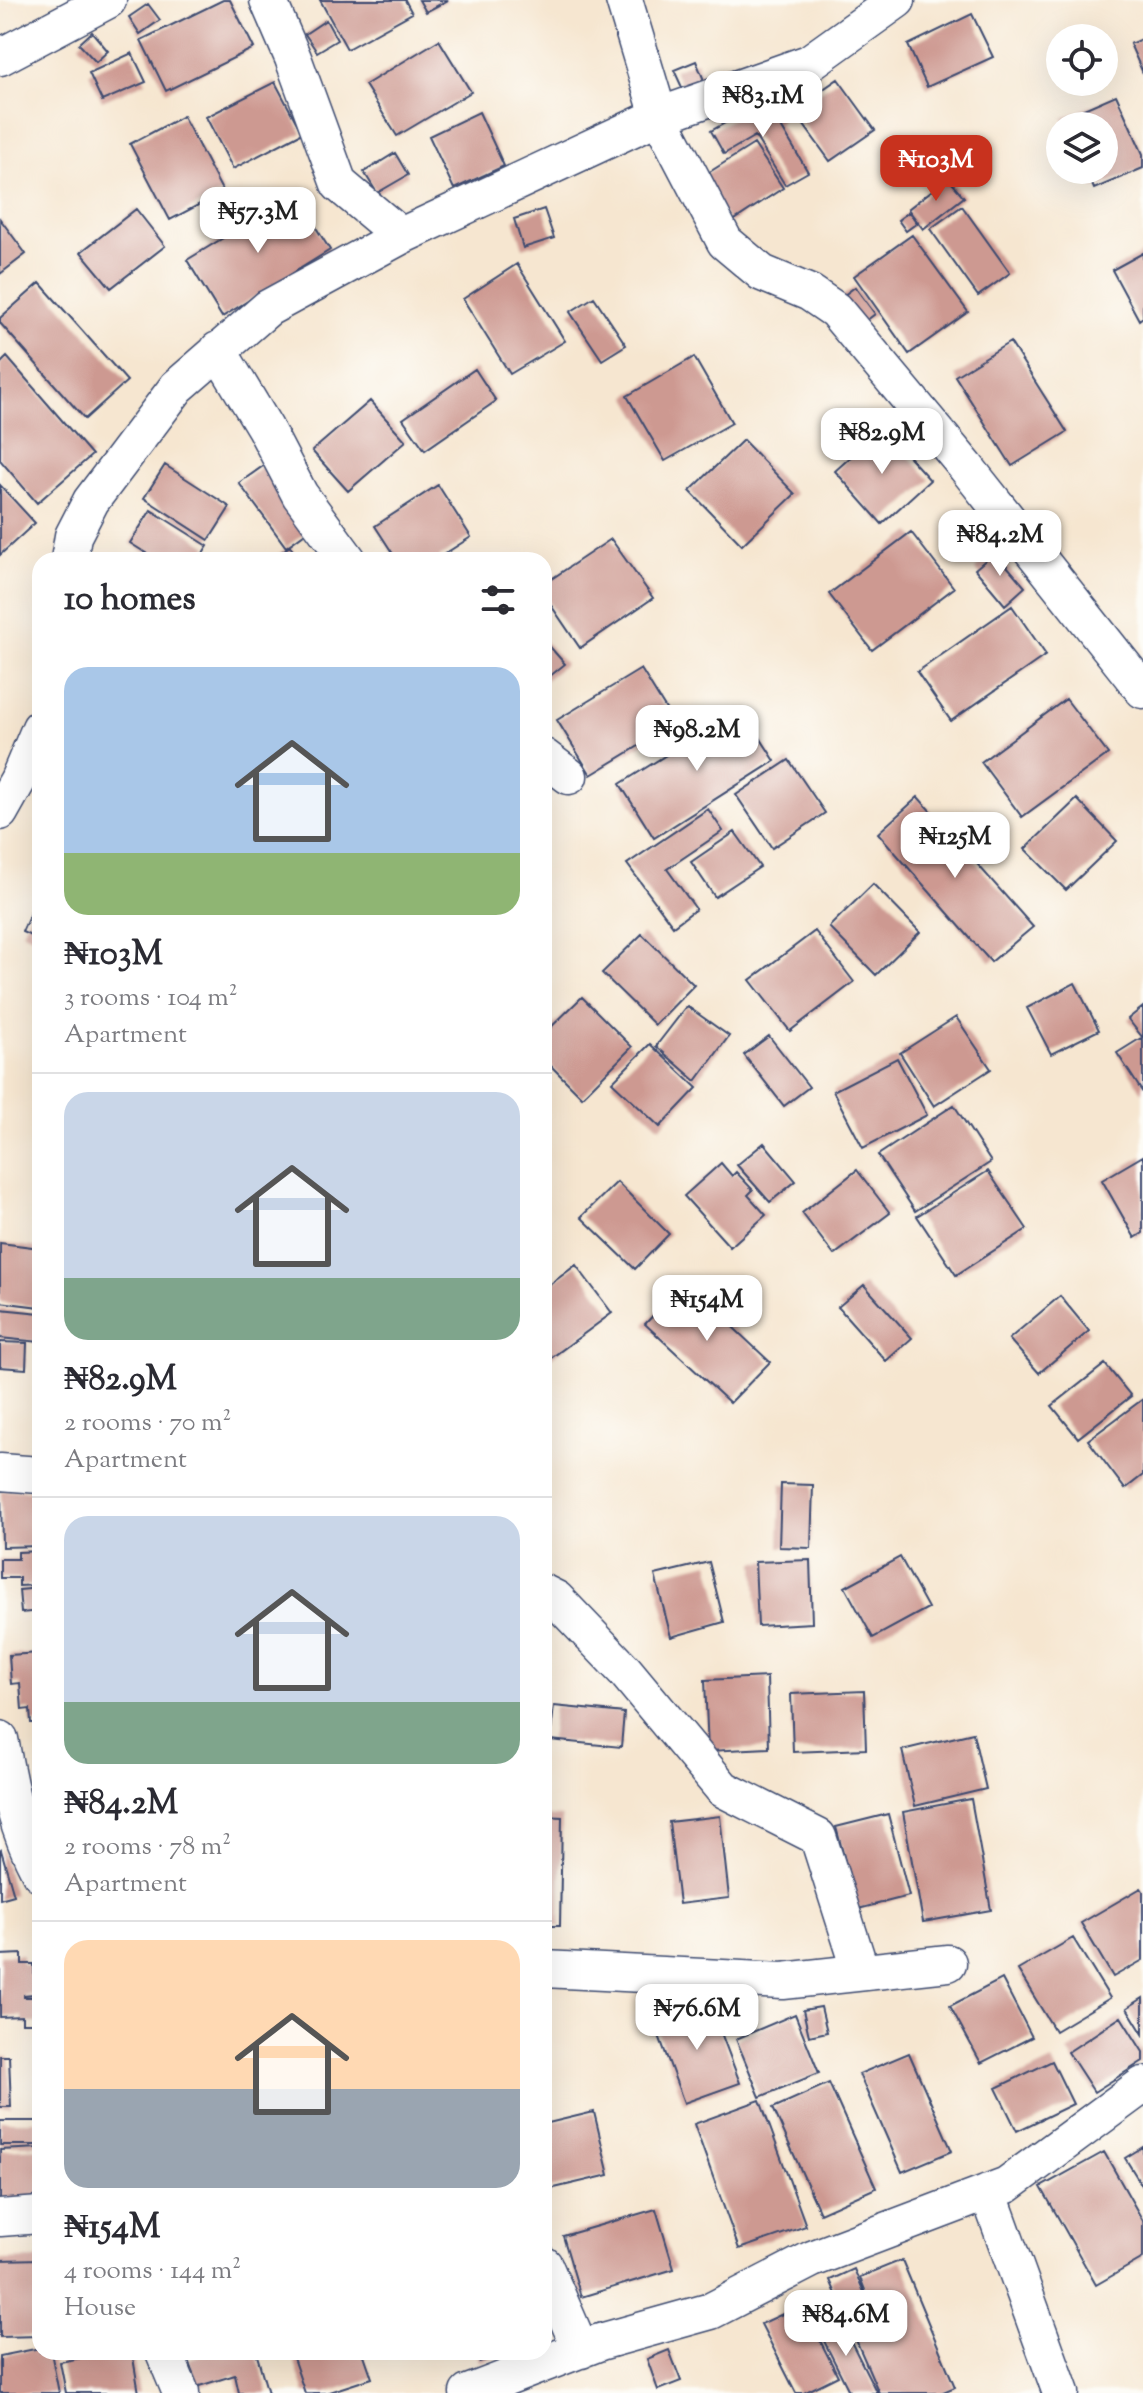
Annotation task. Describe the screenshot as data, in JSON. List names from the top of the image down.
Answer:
{
  "page": {
    "price": [
      "₦83.1M",
      "₦103M",
      "₦57.3M",
      "₦82.9M",
      "₦84.2M",
      "₦98.2M",
      "₦125M",
      "₦154M",
      "₦76.6M",
      "₦84.6M"
    ],
    "heading": "10 homes",
    "list": [
      {
        "name": "₦103M",
        "note": "3 rooms · 104 m² · Apartment"
      },
      {
        "name": "₦82.9M",
        "note": "2 rooms · 70 m² · Apartment"
      },
      {
        "name": "₦84.2M",
        "note": "2 rooms · 78 m² · Apartment"
      },
      {
        "name": "₦154M",
        "note": "4 rooms · 144 m² · House"
      }
    ]
  }
}
